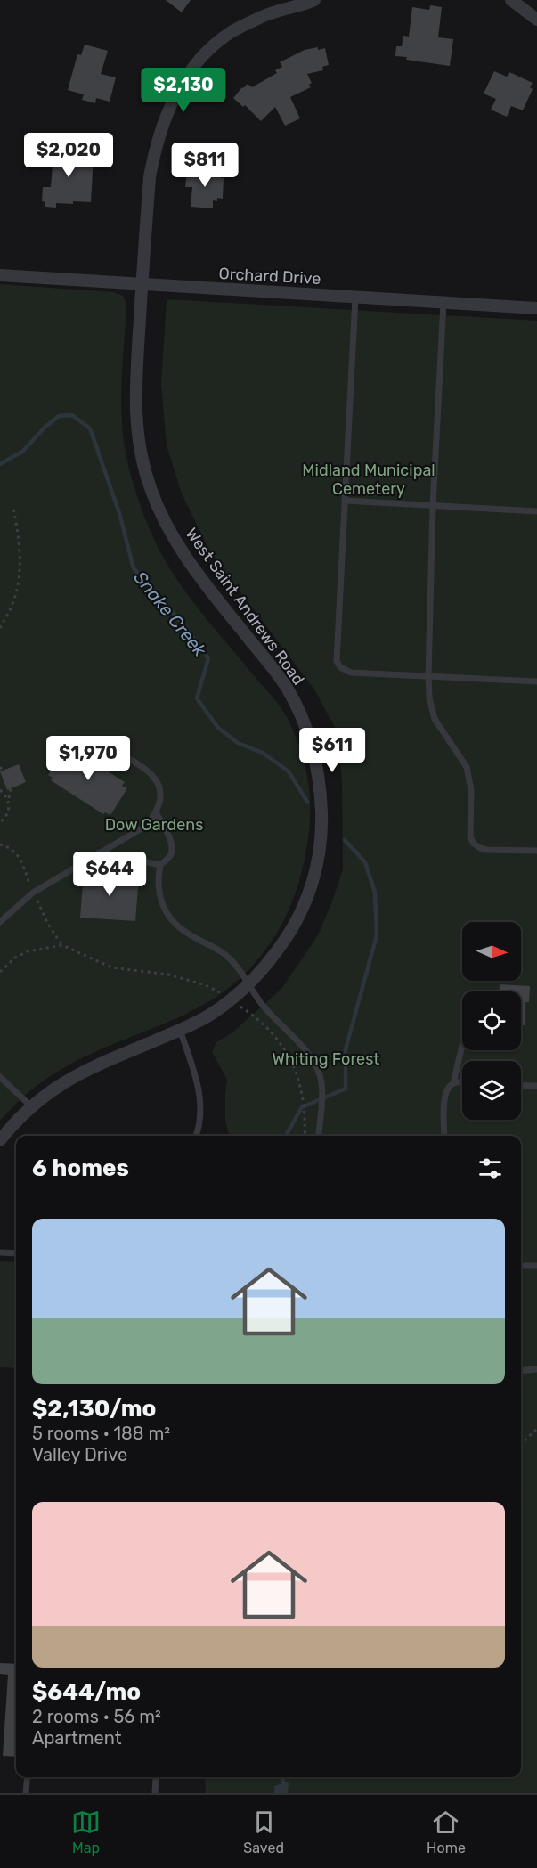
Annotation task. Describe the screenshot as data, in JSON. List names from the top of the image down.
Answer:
{
  "streets": {
    "street": ["Orchard Drive", "West Saint Andrews Road"]
  },
  "crossings": [
    ["Orchard Drive", "West Saint Andrews Road"]
  ],
  "water": ["Snake Creek"],
  "parks": ["Midland Municipal Cemetery", "Dow Gardens", "Whiting Forest"],
  "north": "right",
  "page": {
    "price": [
      "$2,130",
      "$2,020",
      "$811",
      "$611",
      "$1,970",
      "$644"
    ],
    "heading": "6 homes",
    "list": [
      {
        "name": "$2,130/mo",
        "note": "5 rooms · 188 m² · Valley Drive"
      },
      {
        "name": "$644/mo",
        "note": "2 rooms · 56 m² · Apartment"
      }
    ],
    "tabs": ["Map", "Saved", "Home"]
  }
}
